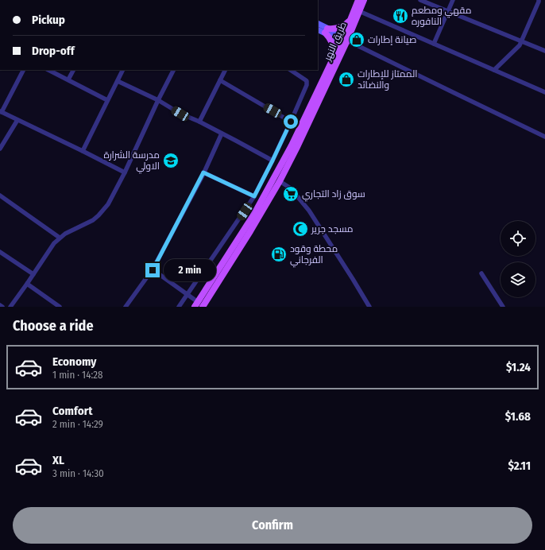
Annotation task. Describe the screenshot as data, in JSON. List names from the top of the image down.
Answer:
{
  "streets": {
    "main road": ["طريق النهر"]
  },
  "places": {
    "restaurant": ["مقهي ومطعم النافوره"],
    "shop": ["صيانة إطارات", "الممتاز للإطارات والنضائد"],
    "school or university": ["مدرسة الشرارة الاولي"],
    "supermarket": ["سوق زاد التجاري"],
    "mosque": ["مسجد جرير"],
    "fuel station": ["محطة وقود الفرجاني"]
  },
  "page": {
    "banner": ["Pickup", "Drop-off"],
    "bubble": "2 min",
    "heading": "Choose a ride",
    "list": [
      {
        "name": "Economy",
        "note": "1 min · 14:28",
        "value": "$1.24"
      },
      {
        "name": "Comfort",
        "note": "2 min · 14:29",
        "value": "$1.68"
      },
      {
        "name": "XL",
        "note": "3 min · 14:30",
        "value": "$2.11"
      }
    ],
    "buttons": "Confirm"
  }
}
